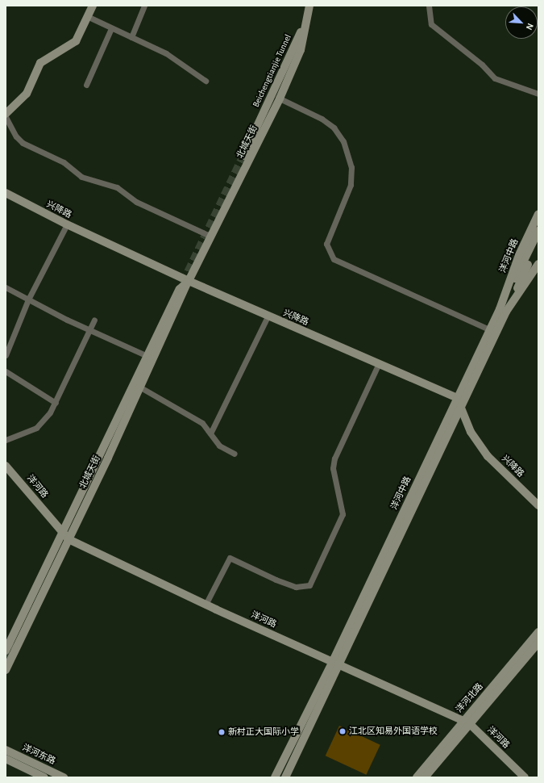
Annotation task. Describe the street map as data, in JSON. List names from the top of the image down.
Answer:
{
  "streets": {
    "street": [
      "Beichengtianjie Tunnel",
      "北城天街",
      "兴降路",
      "洋河中路",
      "洋河路",
      "洋河北路",
      "洋河东路"
    ]
  },
  "crossings": [
    ["Beichengtianjie Tunnel", "北城天街"],
    ["北城天街", "兴降路"],
    ["北城天街", "洋河路"],
    ["兴降路", "洋河中路"],
    ["洋河中路", "洋河路"],
    ["洋河路", "洋河北路"]
  ],
  "places": ["江北区知易外国语学校", "新村正大国际小学"],
  "north": "bottom right"
}
